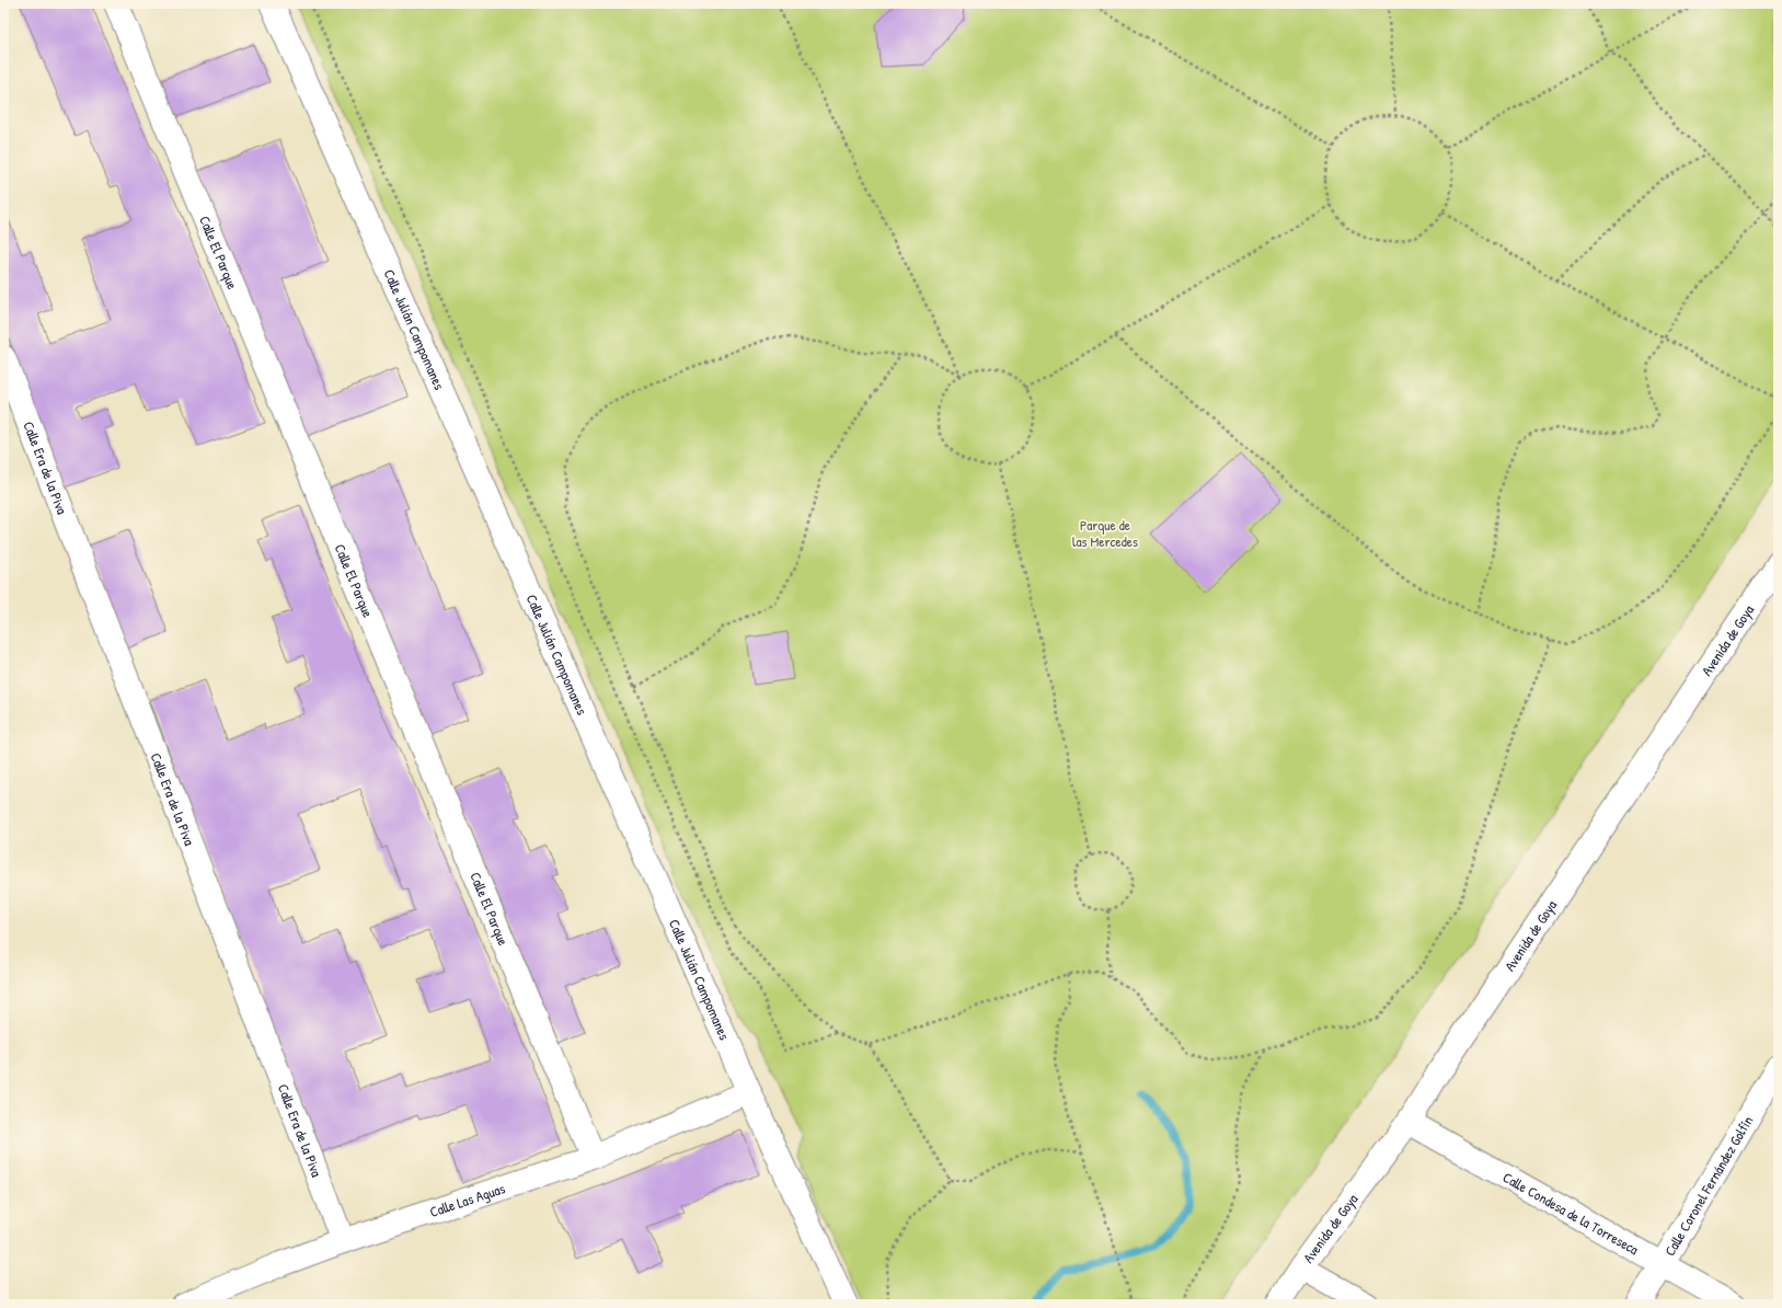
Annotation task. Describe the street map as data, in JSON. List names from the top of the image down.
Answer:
{
  "streets": {
    "street": [
      "Calle El Parque",
      "Calle Julián Campomanes",
      "Calle Era de la Piva",
      "Avenida de Goya",
      "Calle Coronel Fernández Golfín",
      "Calle Las Aguas",
      "Calle Condesa de la Torreseca"
    ]
  },
  "crossings": [
    ["Calle El Parque", "Calle Las Aguas"],
    ["Calle Julián Campomanes", "Calle Las Aguas"],
    ["Calle Era de la Piva", "Calle Las Aguas"],
    ["Avenida de Goya", "Calle Condesa de la Torreseca"],
    ["Calle Coronel Fernández Golfín", "Calle Condesa de la Torreseca"]
  ],
  "parks": ["Parque de las Mercedes"]
}
